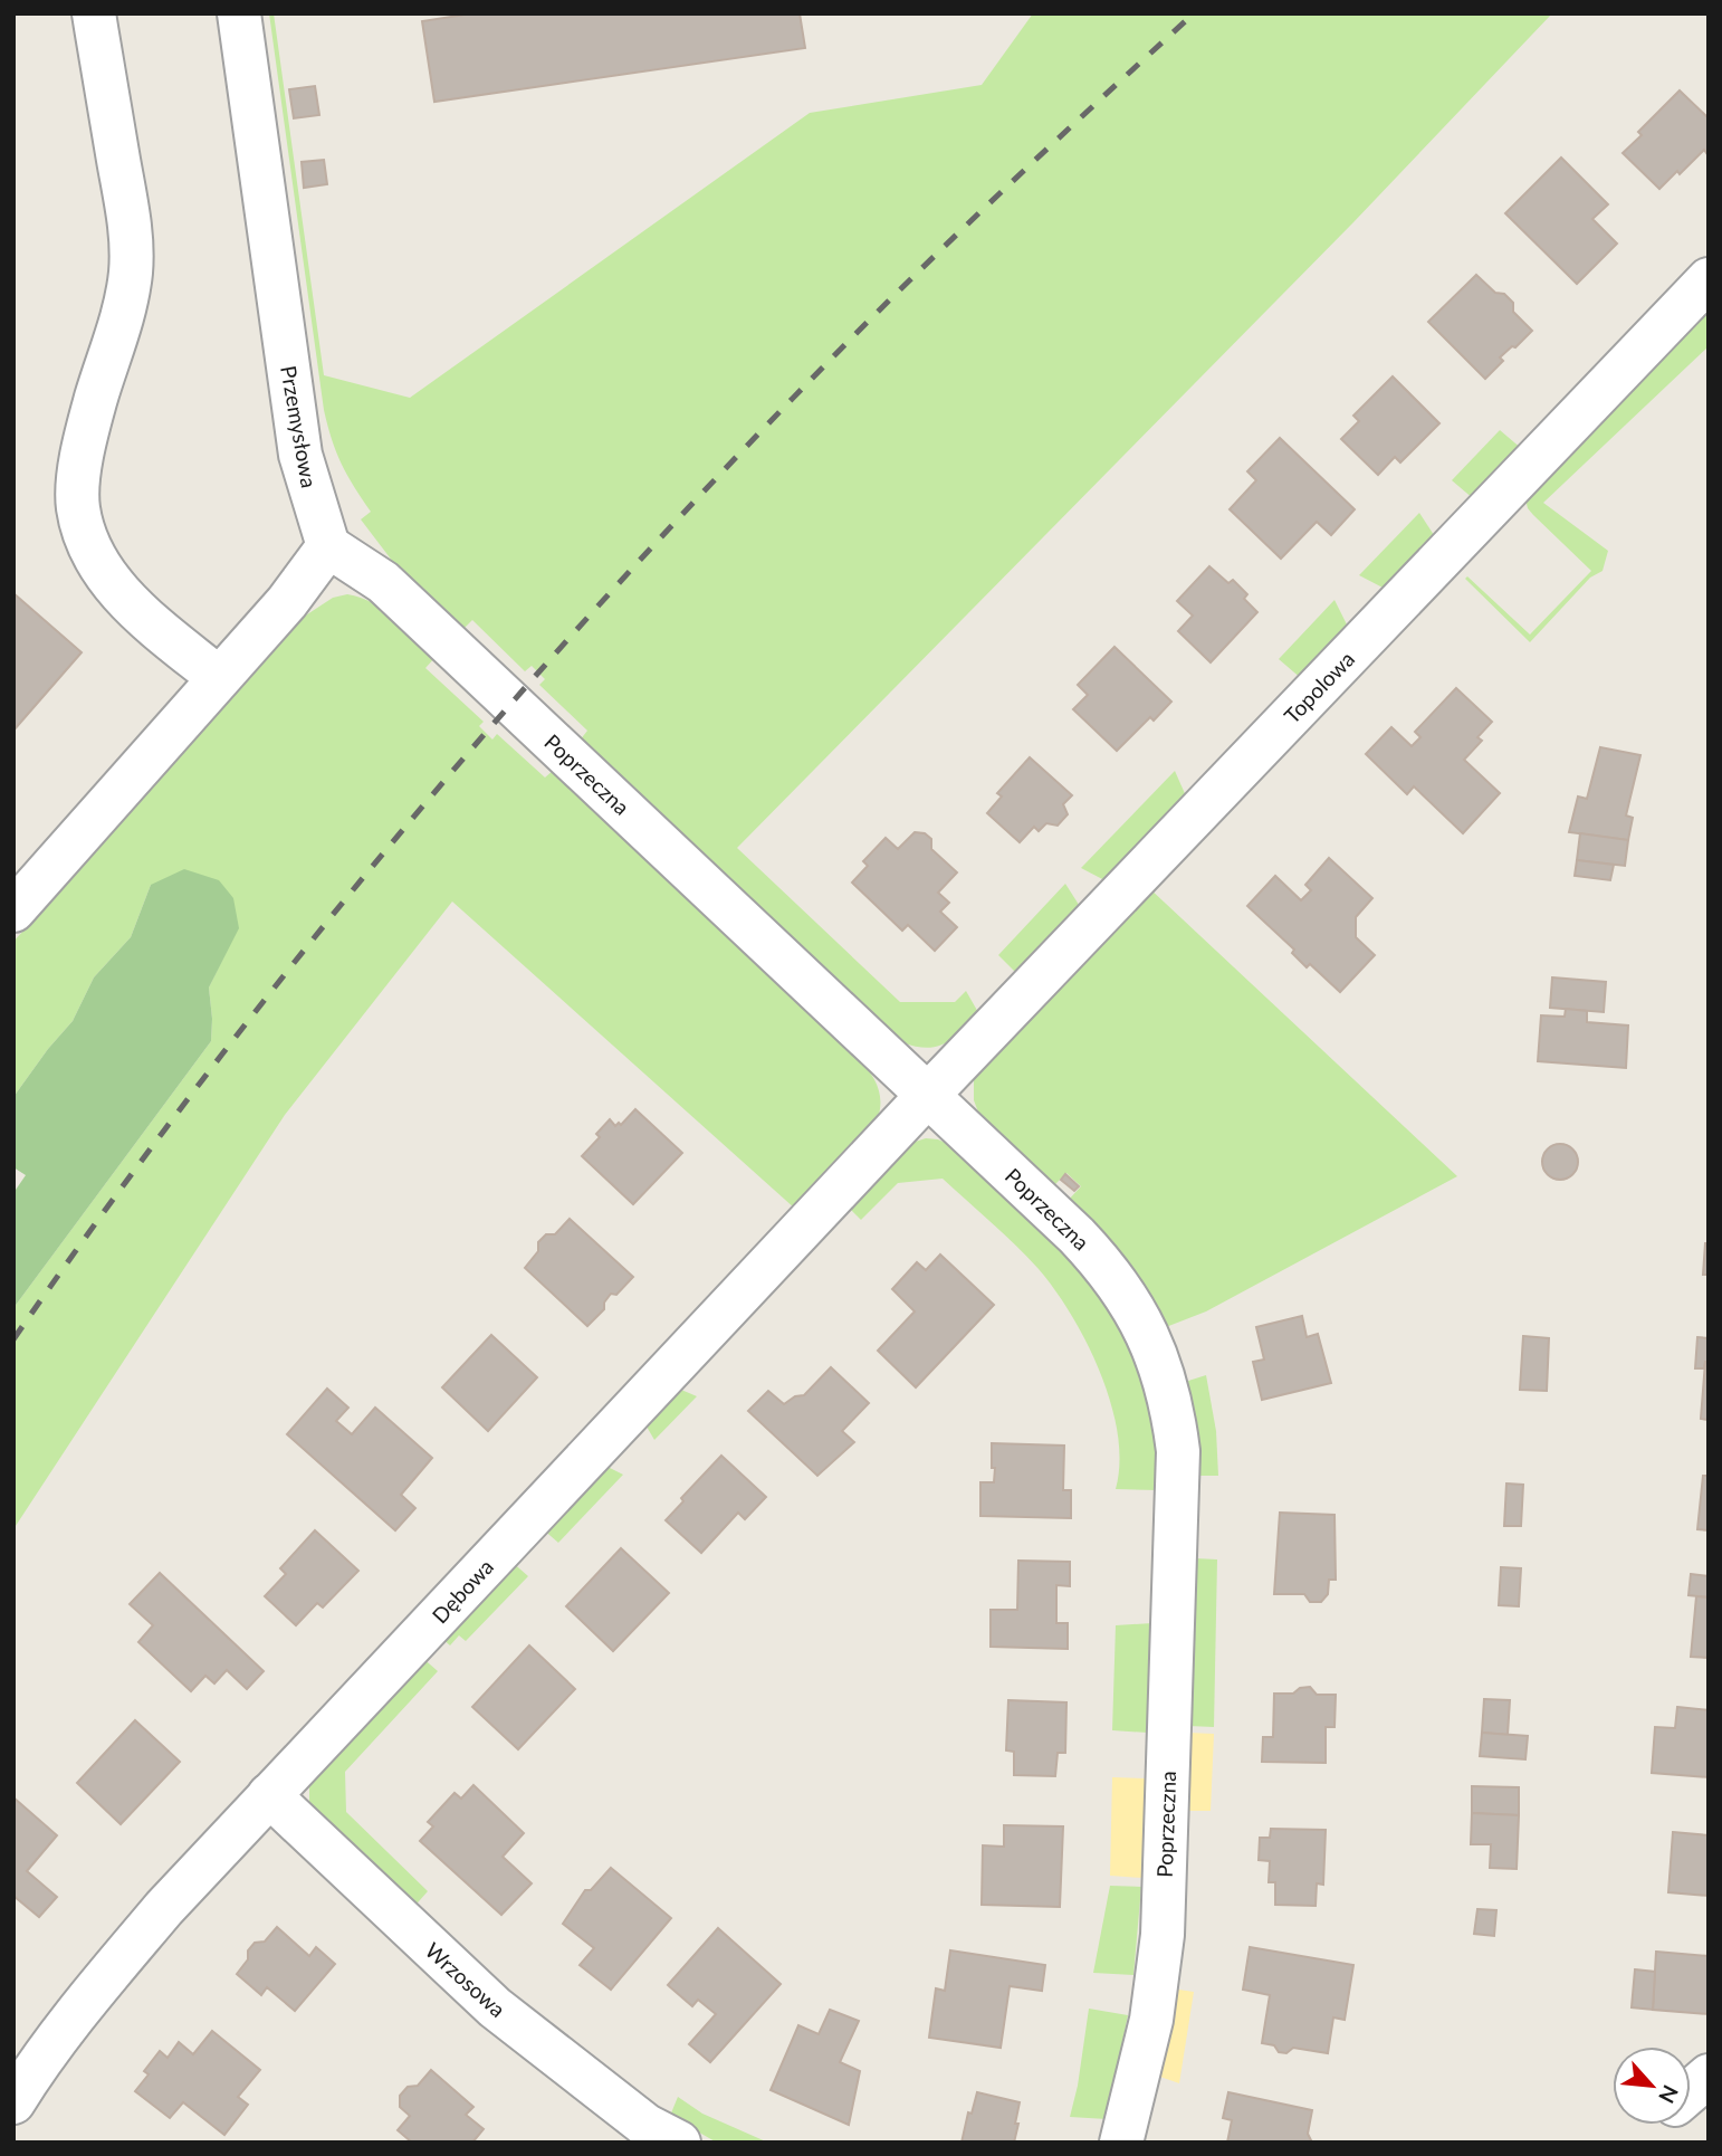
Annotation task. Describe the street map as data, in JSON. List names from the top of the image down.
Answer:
{
  "streets": {
    "street": [
      "Przemysłowa",
      "Topolowa",
      "Poprzeczna",
      "Dębowa",
      "Wrzosowa"
    ]
  },
  "crossings": [
    ["Przemysłowa", "Poprzeczna"],
    ["Topolowa", "Poprzeczna"],
    ["Topolowa", "Dębowa"],
    ["Poprzeczna", "Dębowa"],
    ["Dębowa", "Wrzosowa"]
  ],
  "north": "bottom right"
}
